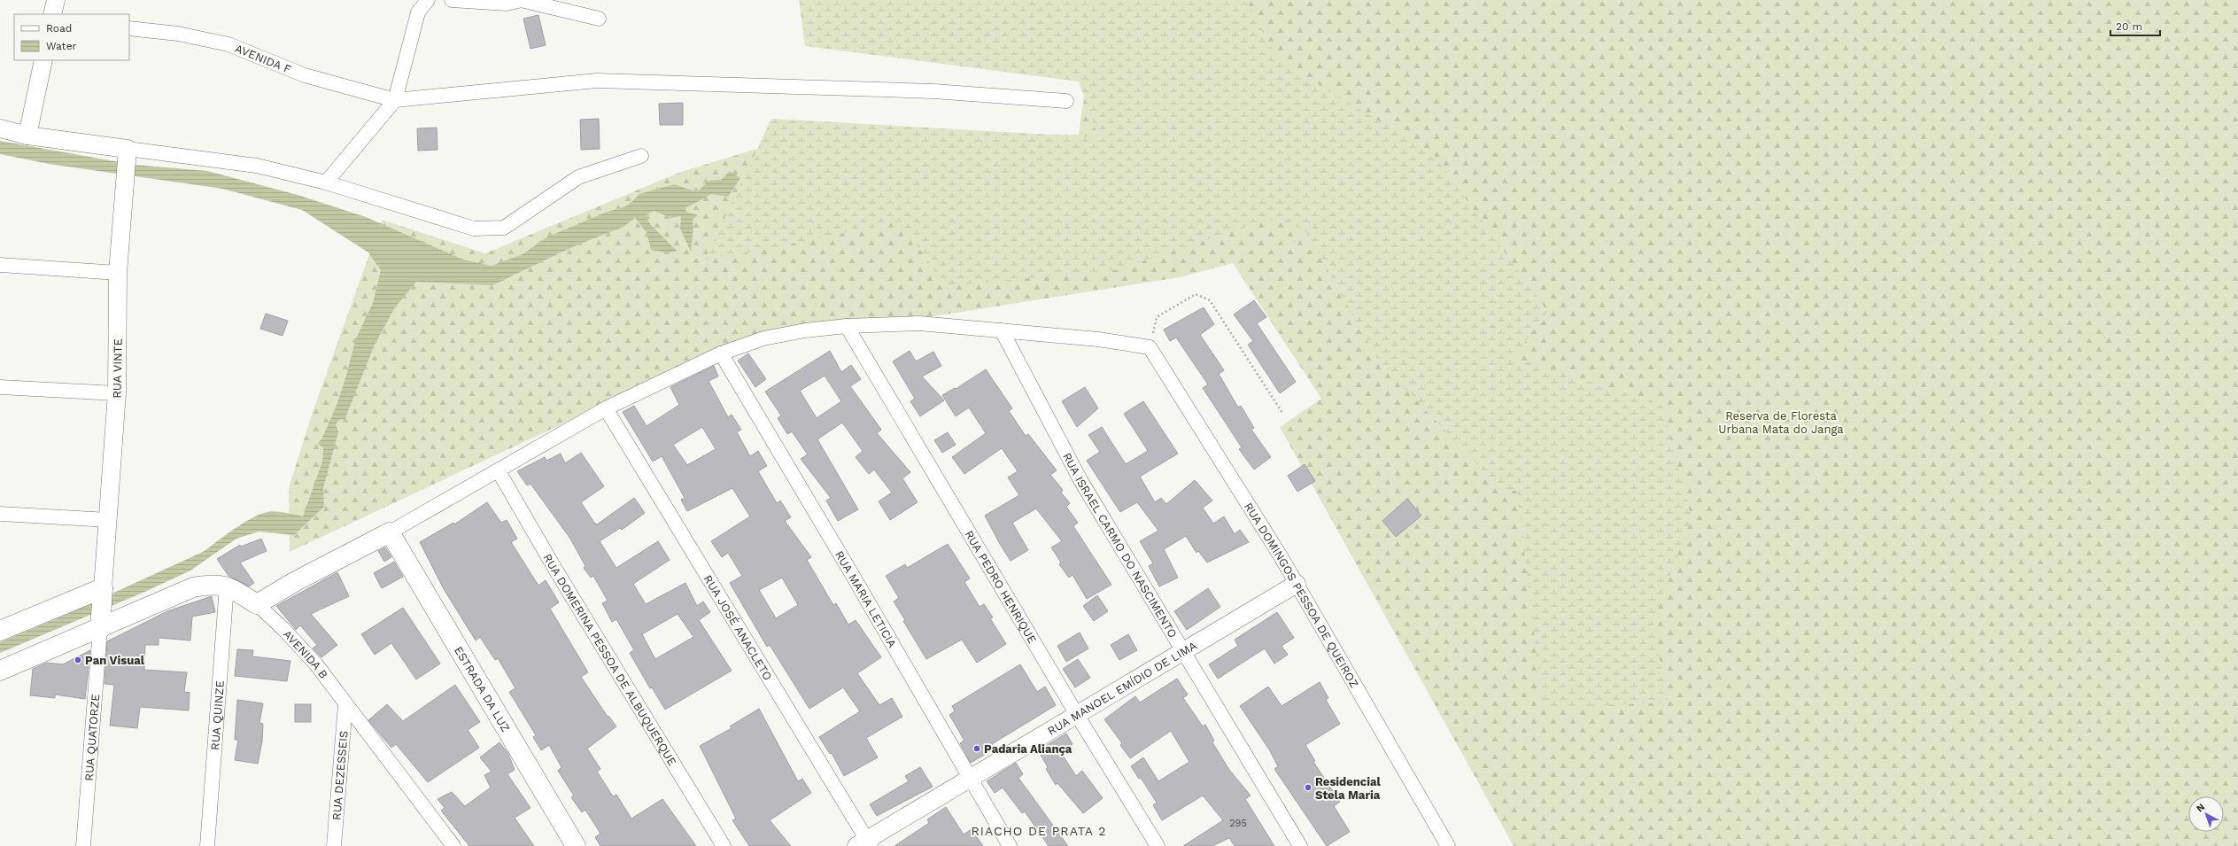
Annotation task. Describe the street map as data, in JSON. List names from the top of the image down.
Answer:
{
  "streets": {
    "main road": ["AVENIDA B", "ESTRADA DA LUZ"],
    "street": [
      "AVENIDA F",
      "RUA VINTE",
      "RUA ISRAEL CARMO DO NASCIMENTO",
      "RUA PEDRO HENRIQUE",
      "RUA DOMINGOS PESSOA DE QUEIROZ",
      "RUA MARIA LETICIA",
      "RUA JOSÉ ANACLETO",
      "RUA DOMERINA PESSOA DE ALBUQUERQUE",
      "RUA MANOEL EMÍDIO DE LIMA",
      "RUA QUINZE",
      "RUA QUATORZE",
      "RUA DEZESSEIS"
    ]
  },
  "crossings": [
    ["RUA ISRAEL CARMO DO NASCIMENTO", "RUA MANOEL EMÍDIO DE LIMA"],
    ["RUA PEDRO HENRIQUE", "RUA MANOEL EMÍDIO DE LIMA"],
    ["RUA DOMINGOS PESSOA DE QUEIROZ", "RUA MANOEL EMÍDIO DE LIMA"],
    ["RUA MARIA LETICIA", "RUA MANOEL EMÍDIO DE LIMA"],
    ["RUA JOSÉ ANACLETO", "RUA MANOEL EMÍDIO DE LIMA"],
    ["AVENIDA B", "RUA QUINZE"],
    ["AVENIDA B", "RUA QUATORZE"],
    ["AVENIDA B", "RUA DEZESSEIS"]
  ],
  "districts": ["RIACHO DE PRATA 2"],
  "parks": ["Reserva de Floresta Urbana Mata do Janga"],
  "places": ["Pan Visual", "Padaria Aliança", "Residencial Stela Maria"],
  "house_numbers": ["295"],
  "legend": ["Road", "Water"],
  "scale_bar": "20 m",
  "north": "top left"
}
